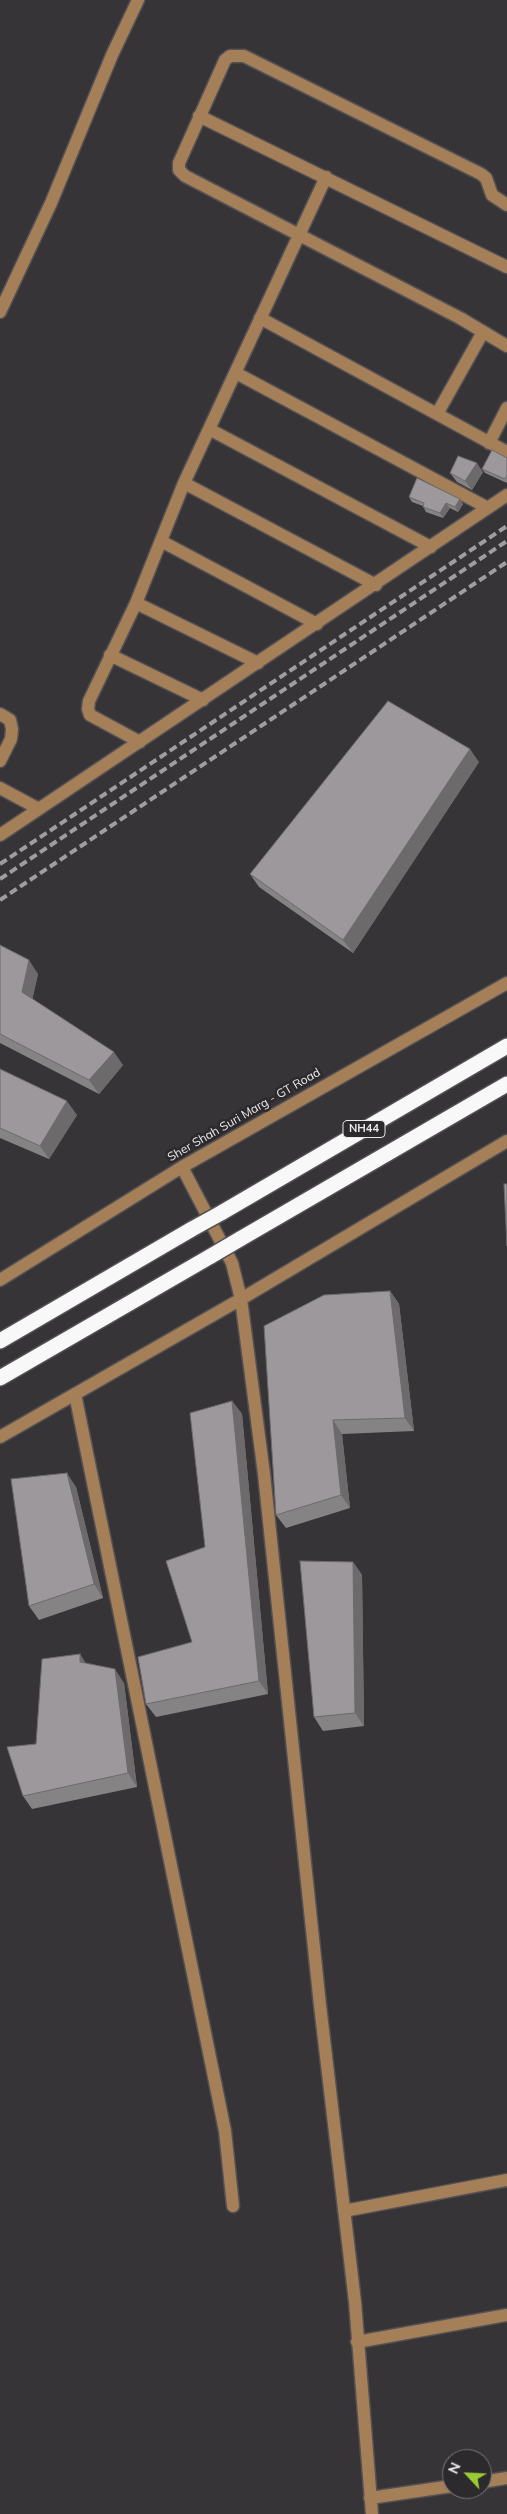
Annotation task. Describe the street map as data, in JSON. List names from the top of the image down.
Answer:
{
  "streets": {
    "highway": ["NH44"],
    "street": ["Sher Shah Suri Marg - GT Road"]
  },
  "north": "top left"
}
